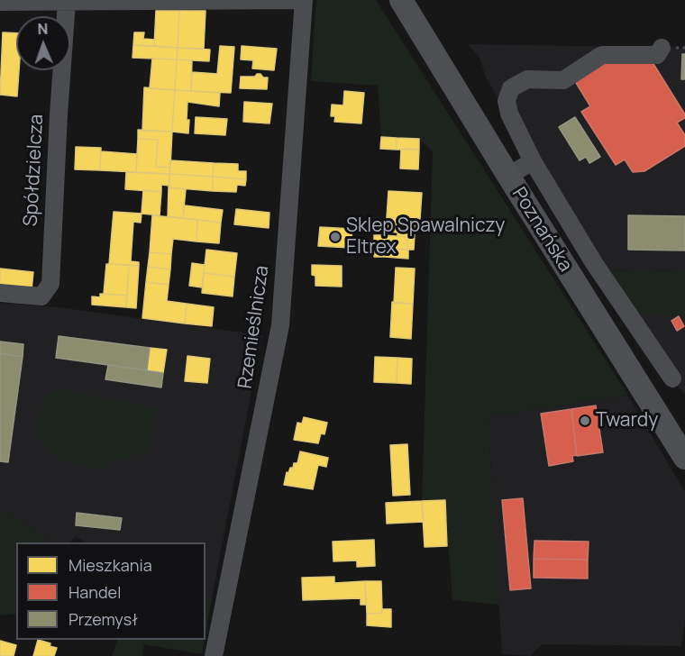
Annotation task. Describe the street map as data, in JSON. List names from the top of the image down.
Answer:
{
  "streets": {
    "main road": ["Poznańska"],
    "street": ["Spółdzielcza", "Rzemieślnicza"]
  },
  "places": ["Sklep Spawalniczy Eltrex", "Twardy"],
  "legend": ["Mieszkania", "Handel", "Przemysł"],
  "north": "top"
}
